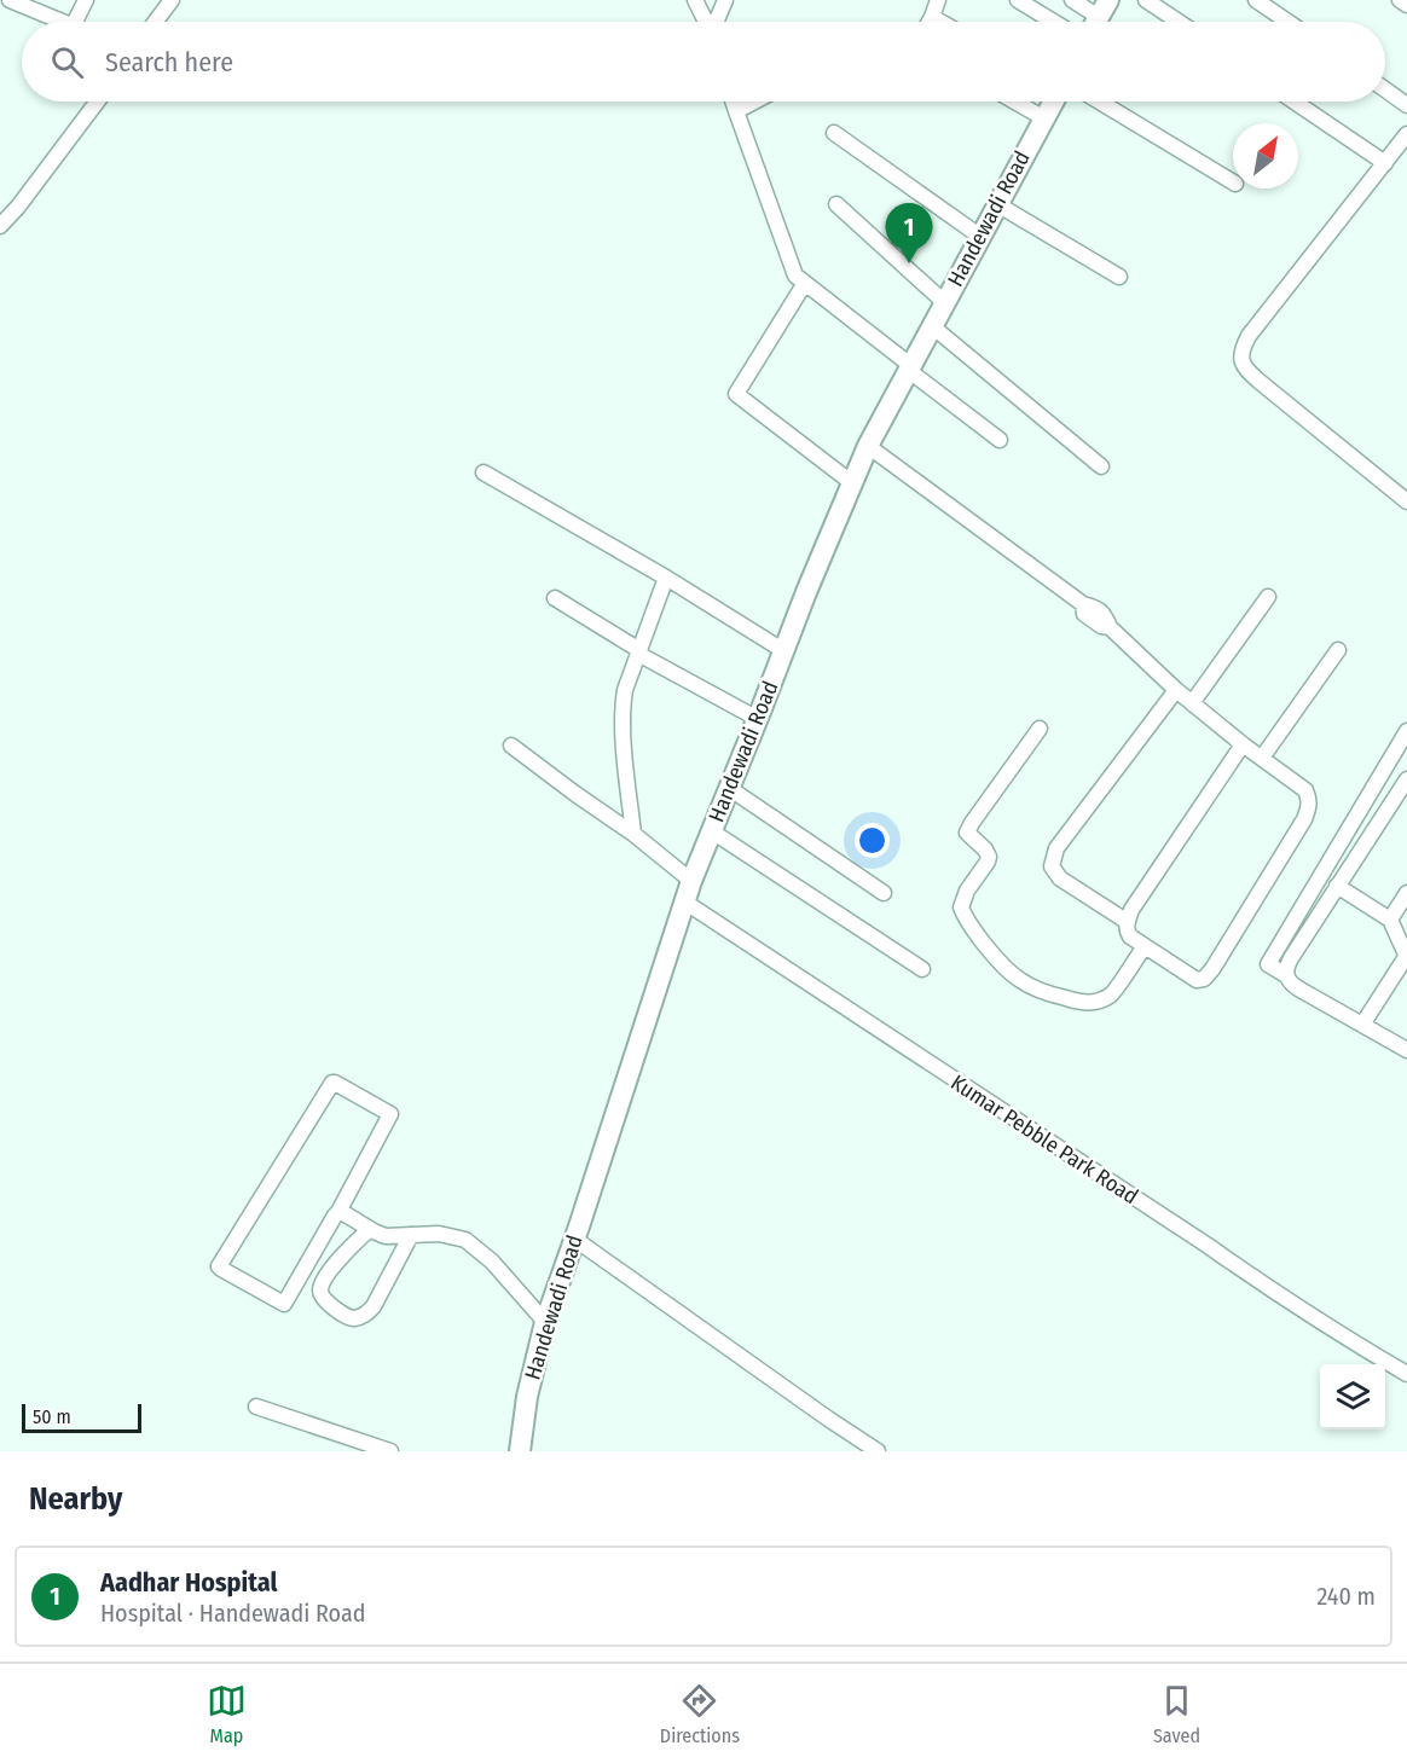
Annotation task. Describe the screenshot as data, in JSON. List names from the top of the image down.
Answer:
{
  "streets": {
    "main road": ["Handewadi Road"],
    "street": ["Kumar Pebble Park Road"]
  },
  "crossings": [
    ["Handewadi Road", "Kumar Pebble Park Road"]
  ],
  "scale_bar": "50 m",
  "north": "top right",
  "page": {
    "search": "Search here",
    "pins": "1",
    "scale": "50 m",
    "heading": "Nearby",
    "list": [
      {
        "mark": "1",
        "name": "Aadhar Hospital",
        "note": "Hospital · Handewadi Road",
        "value": "240 m"
      }
    ],
    "nav": ["Map", "Directions", "Saved"]
  }
}
